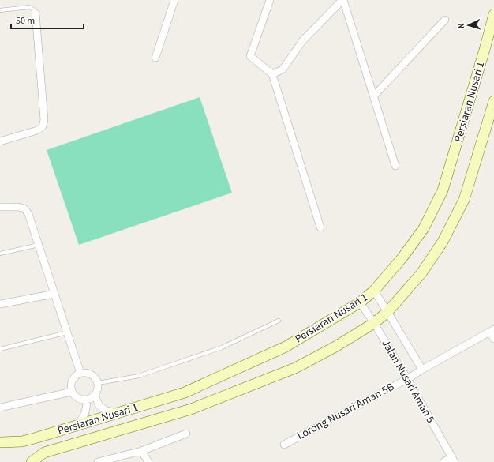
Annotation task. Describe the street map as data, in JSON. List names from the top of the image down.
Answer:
{
  "streets": {
    "main road": ["Persiaran Nusari 1"],
    "street": ["Jalan Nusari Aman 5", "Lorong Nusari Aman 5B"]
  },
  "crossings": [
    ["Persiaran Nusari 1", "Jalan Nusari Aman 5"],
    ["Jalan Nusari Aman 5", "Lorong Nusari Aman 5B"]
  ],
  "scale_bar": "50 m",
  "north": "left"
}
